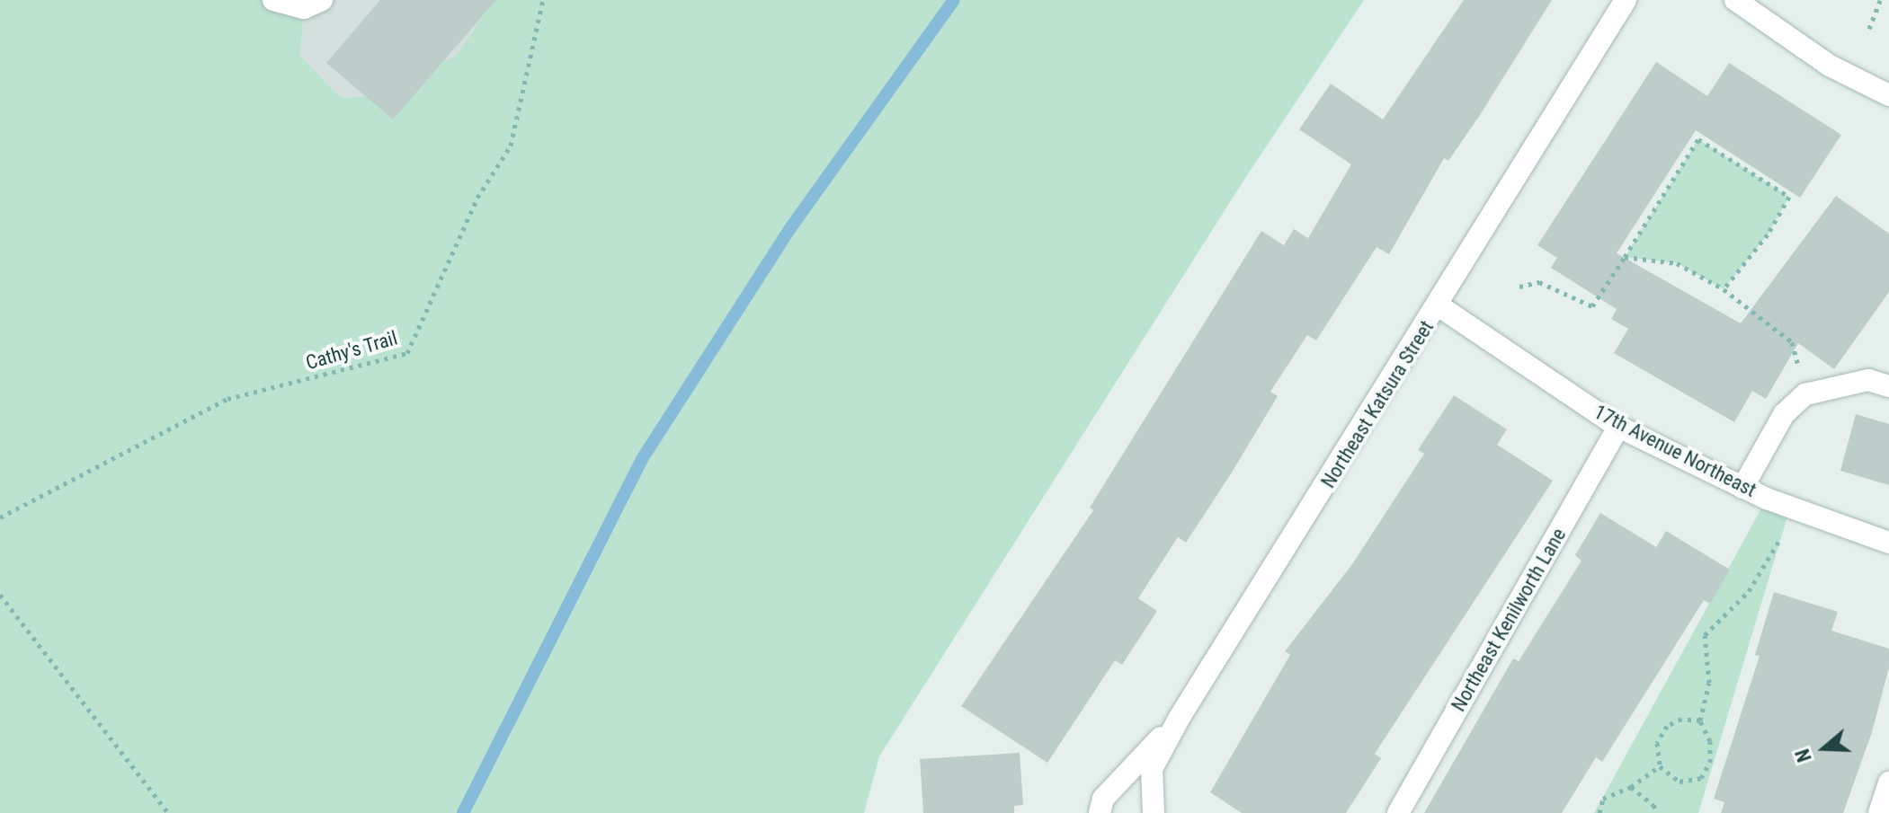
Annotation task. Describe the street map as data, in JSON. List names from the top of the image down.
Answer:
{
  "streets": {
    "street": ["Northeast Katsura Street", "17th Avenue Northeast", "Northeast Kenilworth Lane"],
    "path": ["Cathy's Trail"]
  },
  "crossings": [
    ["Northeast Katsura Street", "17th Avenue Northeast"],
    ["17th Avenue Northeast", "Northeast Kenilworth Lane"]
  ],
  "north": "left"
}
